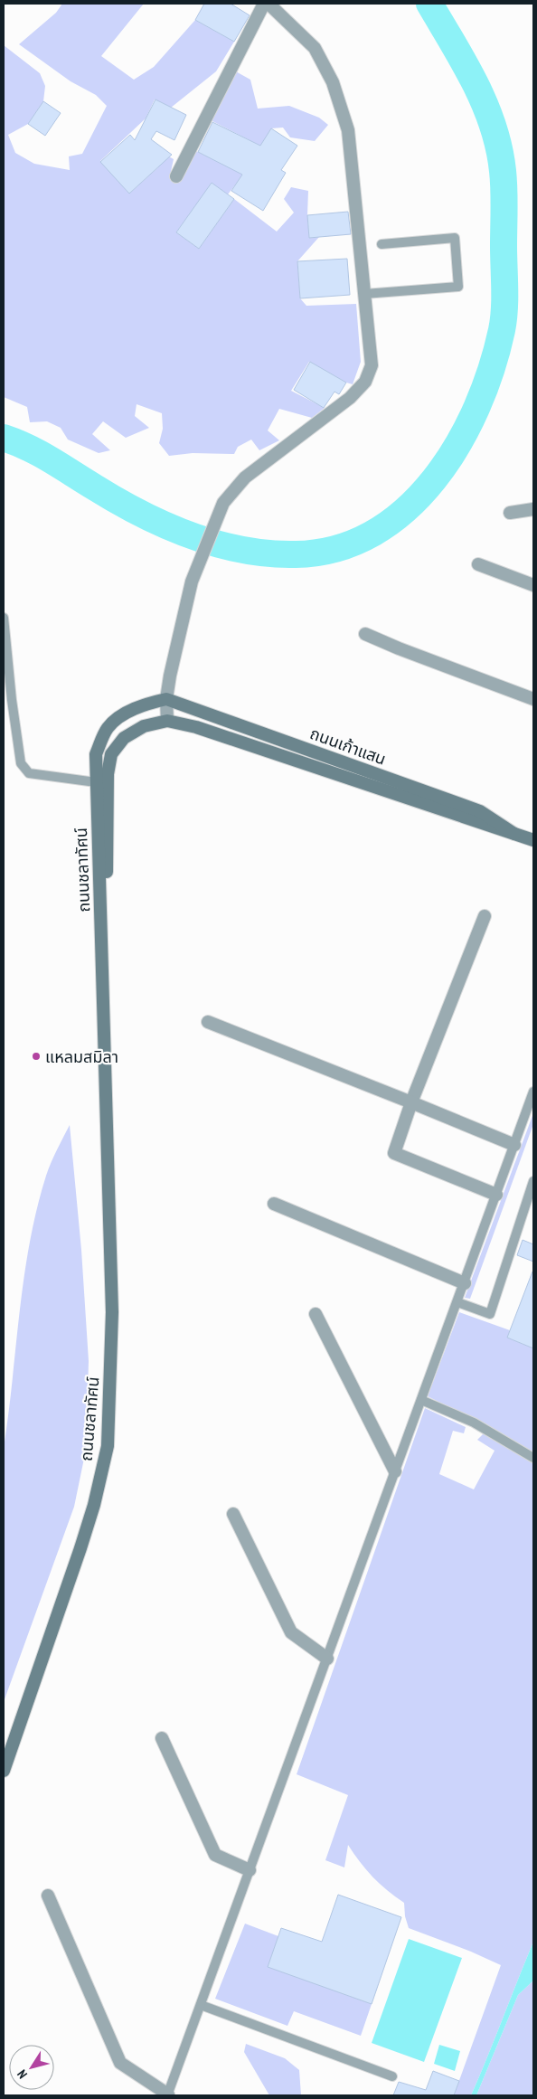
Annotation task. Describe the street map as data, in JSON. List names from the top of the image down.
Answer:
{
  "streets": {
    "main road": ["ถนนเก้าแสน", "ถนนชลาทัศน์"]
  },
  "crossings": [
    ["ถนนเก้าแสน", "ถนนชลาทัศน์"]
  ],
  "places": ["แหลมสมิลา"],
  "north": "bottom left"
}
